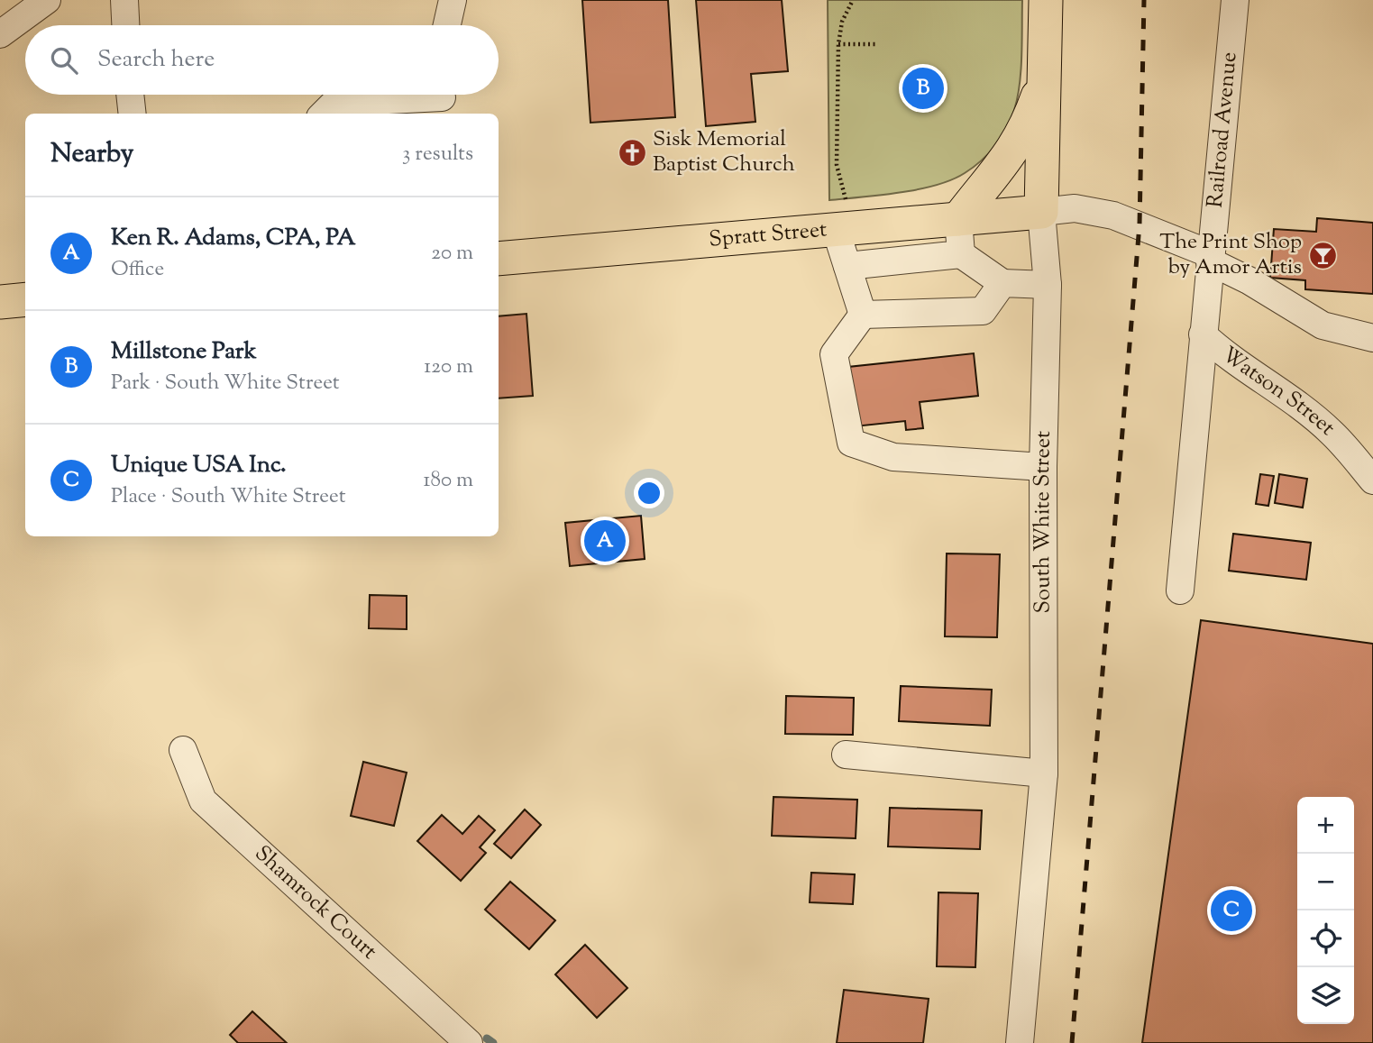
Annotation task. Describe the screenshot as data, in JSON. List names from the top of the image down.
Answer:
{
  "streets": {
    "main road": ["Spratt Street", "South White Street"],
    "street": ["Railroad Avenue", "Watson Street", "Shamrock Court"]
  },
  "crossings": [
    ["Railroad Avenue", "Watson Street"],
    ["Spratt Street", "South White Street"]
  ],
  "places": {
    "church": ["Sisk Memorial Baptist Church"],
    "bar": ["The Print Shop by Amor Artis"]
  },
  "page": {
    "search": "Search here",
    "pins": ["B", "A", "C"],
    "heading": ["Nearby", "3 results"],
    "list": [
      {
        "mark": "A",
        "name": "Ken R. Adams, CPA, PA",
        "note": "Office",
        "value": "20 m"
      },
      {
        "mark": "B",
        "name": "Millstone Park",
        "note": "Park · South White Street",
        "value": "120 m"
      },
      {
        "mark": "C",
        "name": "Unique USA Inc.",
        "note": "Place · South White Street",
        "value": "180 m"
      }
    ],
    "map_buttons": ["+", "−"]
  }
}
